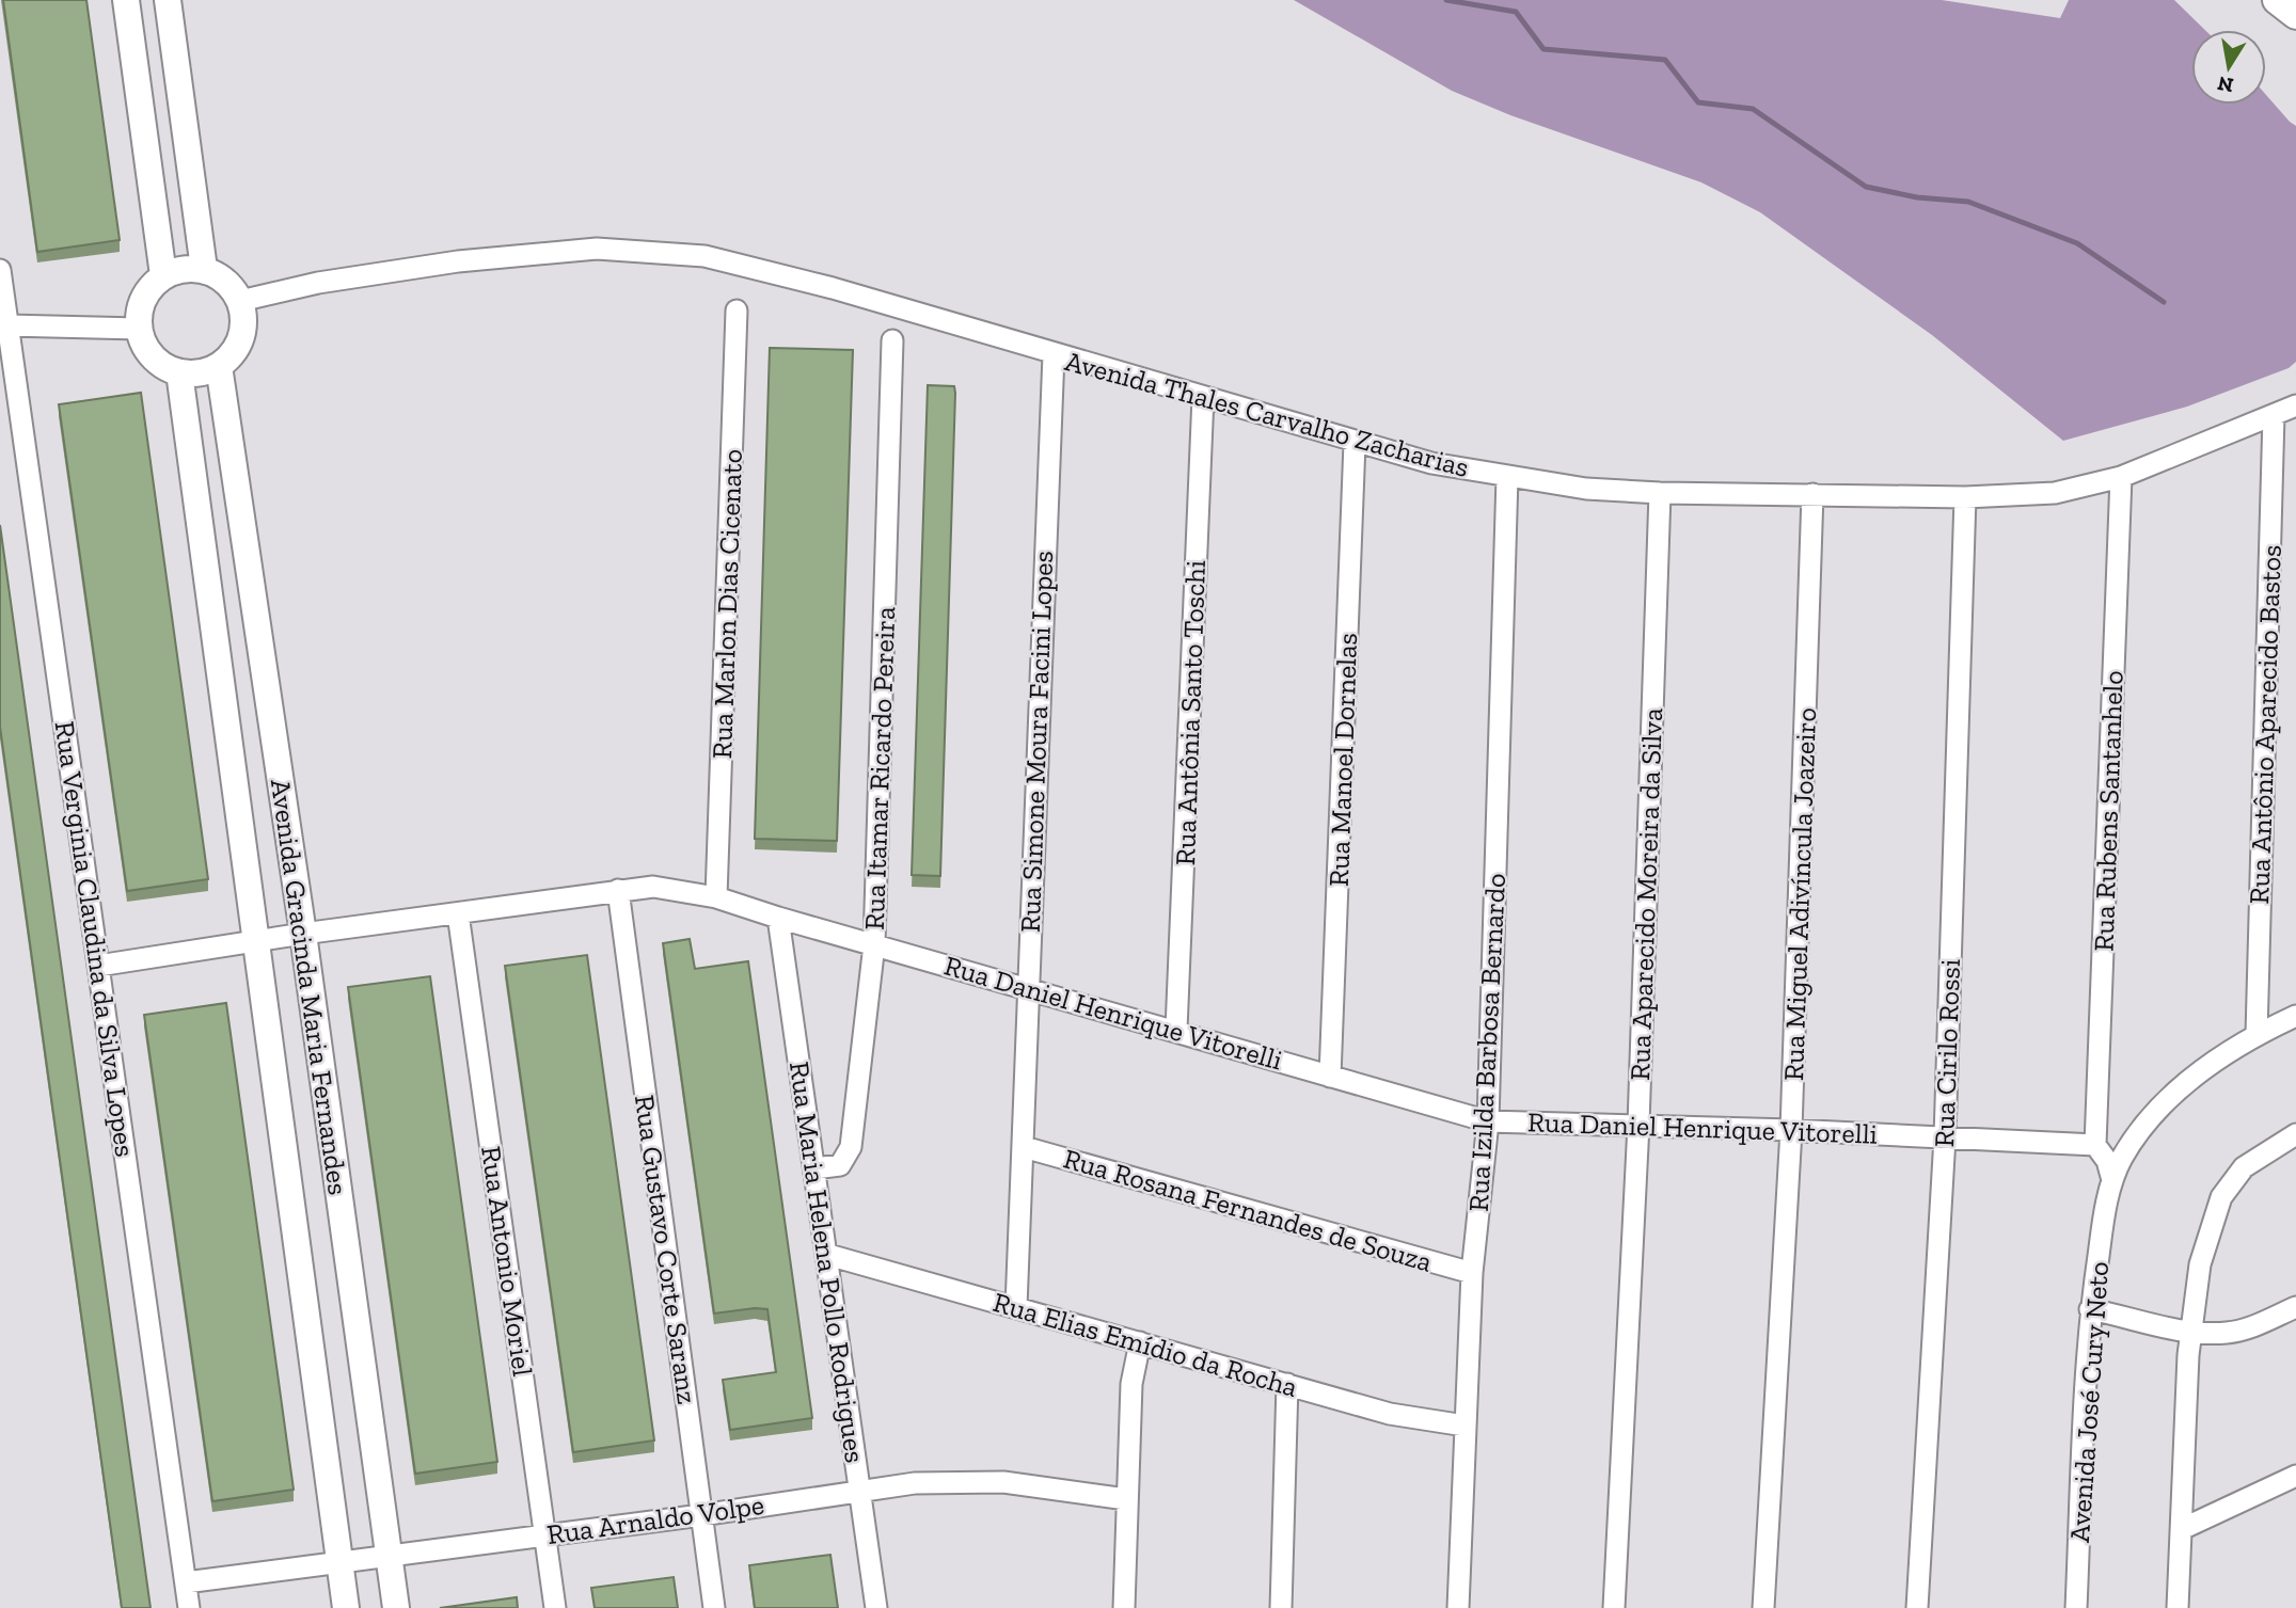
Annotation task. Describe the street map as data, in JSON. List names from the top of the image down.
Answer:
{
  "streets": {
    "street": [
      "Avenida Thales Carvalho Zacharias",
      "Rua Marlon Dias Cicenato",
      "Rua Antônia Santo Toschi",
      "Rua Antônio Aparecido Bastos",
      "Rua Simone Moura Facini Lopes",
      "Rua Manoel Dornelas",
      "Rua Itamar Ricardo Pereira",
      "Rua Rubens Santanhelo",
      "Rua Aparecido Moreira da Silva",
      "Rua Miguel Adivíncula Joazeiro",
      "Rua Verginia Claudina da Silva Lopes",
      "Avenida Gracinda Maria Fernandes",
      "Rua Daniel Henrique Vitorelli",
      "Rua Izilda Barbosa Bernardo",
      "Rua Cirilo Rossi",
      "Rua Rosana Fernandes de Souza",
      "Rua Gustavo Corte Saranz",
      "Rua Antonio Moriel",
      "Rua Maria Helena Pollo Rodrigues",
      "Rua Elias Emídio da Rocha",
      "Avenida José Cury Neto",
      "Rua Arnaldo Volpe"
    ]
  },
  "crossings": [
    ["Avenida Thales Carvalho Zacharias", "Rua Antônia Santo Toschi"],
    ["Avenida Thales Carvalho Zacharias", "Rua Antônio Aparecido Bastos"],
    ["Avenida Thales Carvalho Zacharias", "Rua Simone Moura Facini Lopes"],
    ["Avenida Thales Carvalho Zacharias", "Rua Manoel Dornelas"],
    ["Avenida Thales Carvalho Zacharias", "Rua Rubens Santanhelo"],
    ["Avenida Thales Carvalho Zacharias", "Rua Aparecido Moreira da Silva"],
    ["Avenida Thales Carvalho Zacharias", "Rua Miguel Adivíncula Joazeiro"],
    ["Avenida Thales Carvalho Zacharias", "Avenida Gracinda Maria Fernandes"],
    ["Avenida Thales Carvalho Zacharias", "Rua Izilda Barbosa Bernardo"],
    ["Avenida Thales Carvalho Zacharias", "Rua Cirilo Rossi"],
    ["Rua Marlon Dias Cicenato", "Rua Daniel Henrique Vitorelli"],
    ["Rua Antônia Santo Toschi", "Rua Daniel Henrique Vitorelli"],
    ["Rua Antônio Aparecido Bastos", "Avenida José Cury Neto"],
    ["Rua Simone Moura Facini Lopes", "Rua Daniel Henrique Vitorelli"],
    ["Rua Simone Moura Facini Lopes", "Rua Rosana Fernandes de Souza"],
    ["Rua Simone Moura Facini Lopes", "Rua Elias Emídio da Rocha"],
    ["Rua Manoel Dornelas", "Rua Daniel Henrique Vitorelli"],
    ["Rua Itamar Ricardo Pereira", "Rua Daniel Henrique Vitorelli"],
    ["Rua Itamar Ricardo Pereira", "Rua Maria Helena Pollo Rodrigues"],
    ["Rua Rubens Santanhelo", "Rua Daniel Henrique Vitorelli"],
    ["Rua Aparecido Moreira da Silva", "Rua Daniel Henrique Vitorelli"],
    ["Rua Miguel Adivíncula Joazeiro", "Rua Daniel Henrique Vitorelli"],
    ["Rua Verginia Claudina da Silva Lopes", "Rua Daniel Henrique Vitorelli"],
    ["Rua Verginia Claudina da Silva Lopes", "Rua Arnaldo Volpe"],
    ["Avenida Gracinda Maria Fernandes", "Rua Daniel Henrique Vitorelli"],
    ["Avenida Gracinda Maria Fernandes", "Rua Arnaldo Volpe"],
    ["Rua Daniel Henrique Vitorelli", "Rua Izilda Barbosa Bernardo"],
    ["Rua Daniel Henrique Vitorelli", "Rua Cirilo Rossi"],
    ["Rua Daniel Henrique Vitorelli", "Rua Gustavo Corte Saranz"],
    ["Rua Daniel Henrique Vitorelli", "Rua Antonio Moriel"],
    ["Rua Daniel Henrique Vitorelli", "Rua Maria Helena Pollo Rodrigues"],
    ["Rua Izilda Barbosa Bernardo", "Rua Rosana Fernandes de Souza"],
    ["Rua Izilda Barbosa Bernardo", "Rua Elias Emídio da Rocha"],
    ["Rua Gustavo Corte Saranz", "Rua Arnaldo Volpe"],
    ["Rua Antonio Moriel", "Rua Arnaldo Volpe"],
    ["Rua Maria Helena Pollo Rodrigues", "Rua Elias Emídio da Rocha"],
    ["Rua Maria Helena Pollo Rodrigues", "Rua Arnaldo Volpe"]
  ],
  "north": "bottom"
}
